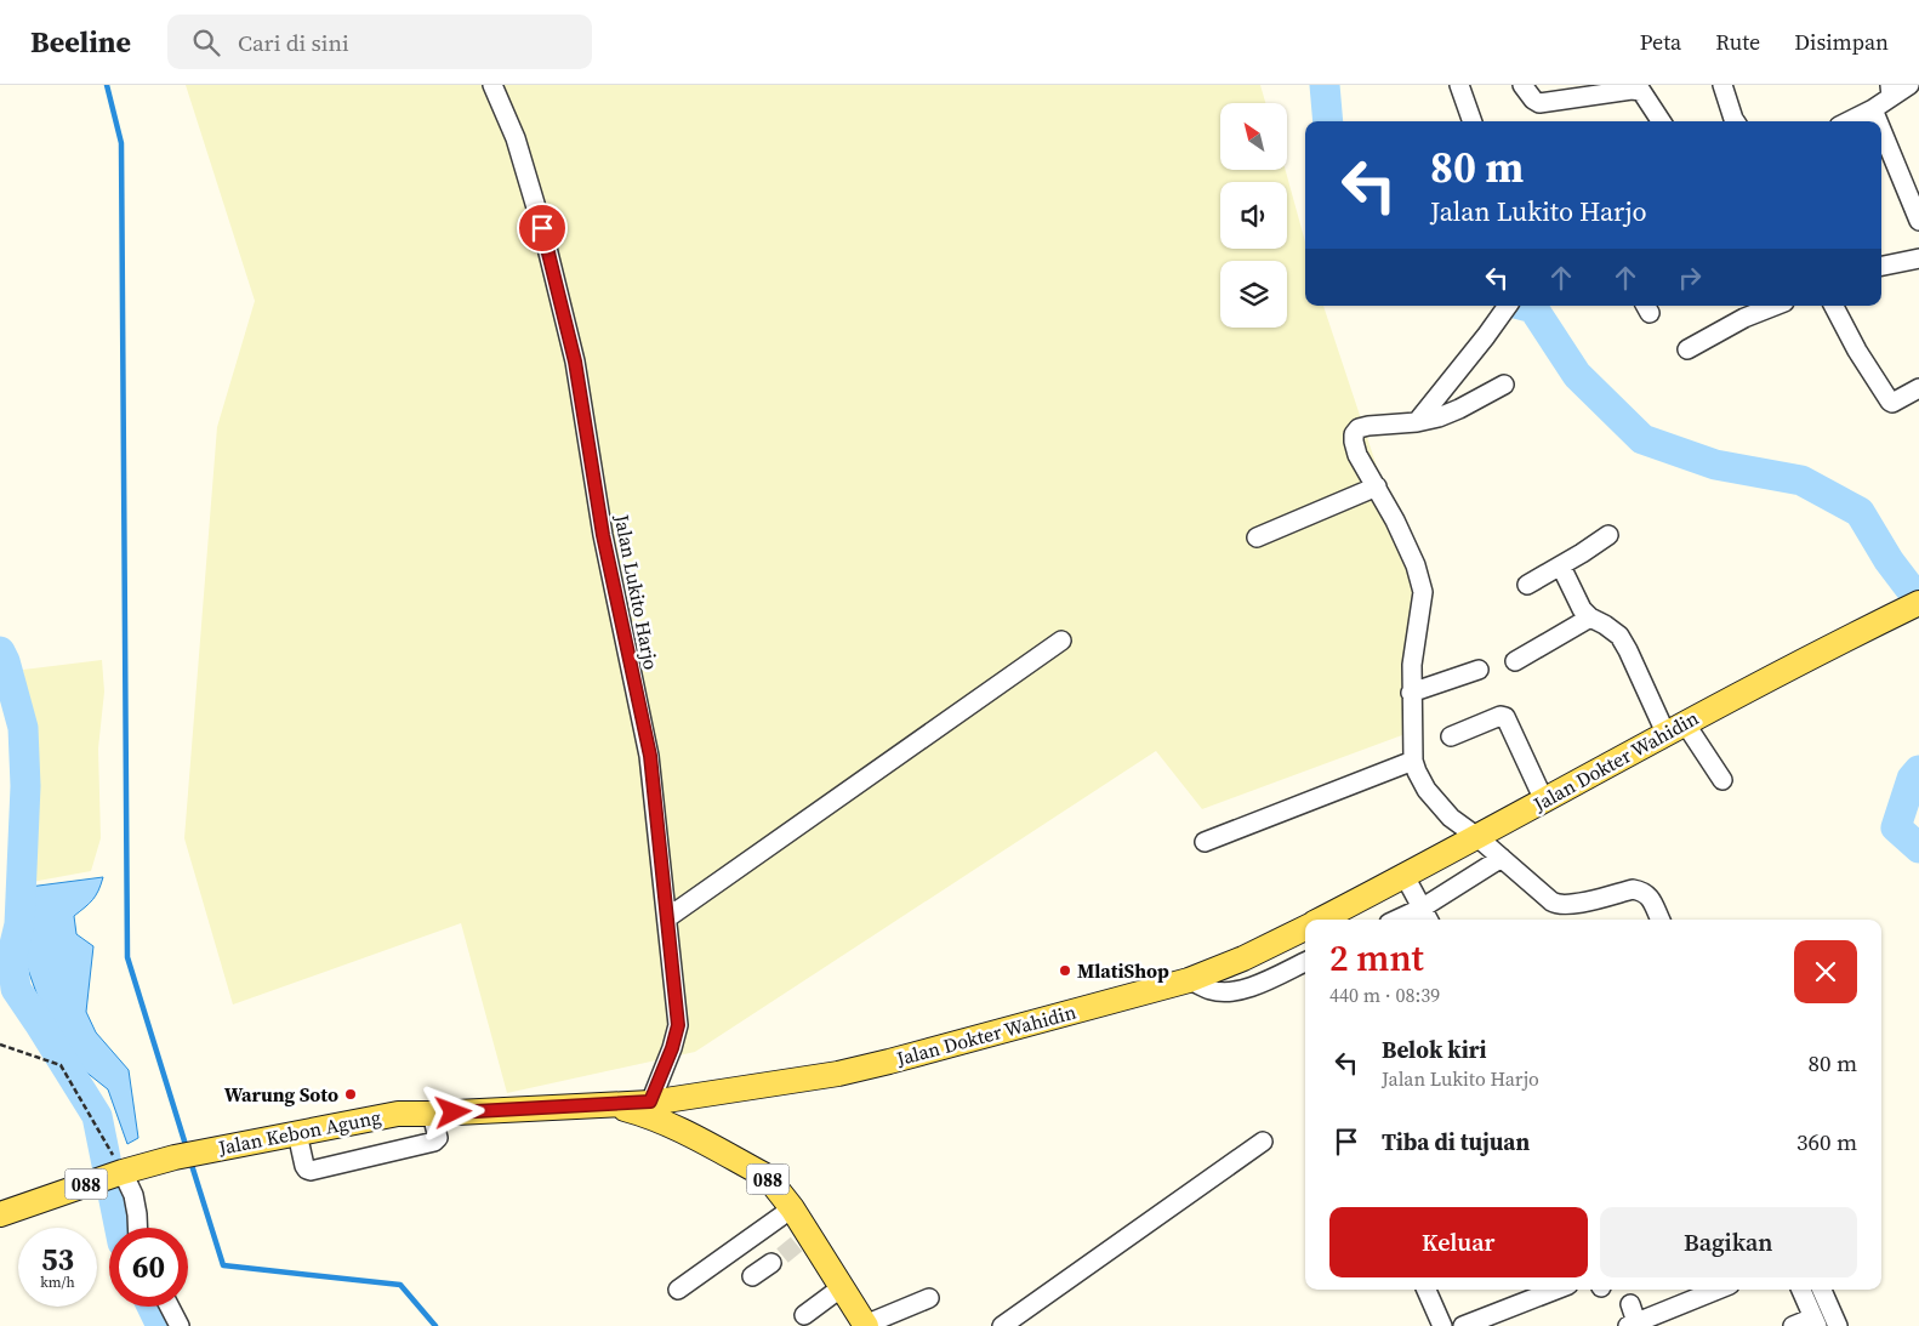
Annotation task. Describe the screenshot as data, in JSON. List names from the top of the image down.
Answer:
{
  "streets": {
    "main road": ["Jalan Dokter Wahidin", "Jalan Kebon Agung", "088"],
    "street": ["Jalan Lukito Harjo"]
  },
  "crossings": [
    ["Jalan Lukito Harjo", "Jalan Dokter Wahidin"],
    ["Jalan Lukito Harjo", "Jalan Kebon Agung"],
    ["Jalan Dokter Wahidin", "Jalan Kebon Agung"]
  ],
  "places": ["MlatiShop", "Warung Soto"],
  "north": "top left",
  "page": {
    "header": "Beeline",
    "search": "Cari di sini",
    "nav": ["Peta", "Rute", "Disimpan"],
    "turn": ["80 m", "Jalan Lukito Harjo"],
    "heading": ["2 mnt", "440 m · 08:39"],
    "list": [
      {
        "name": "Belok kiri",
        "note": "Jalan Lukito Harjo",
        "value": "80 m"
      },
      {
        "name": "Tiba di tujuan",
        "value": "360 m"
      }
    ],
    "buttons": ["Keluar", "Bagikan"],
    "speed": "53 km/h",
    "limit": "60"
  }
}
